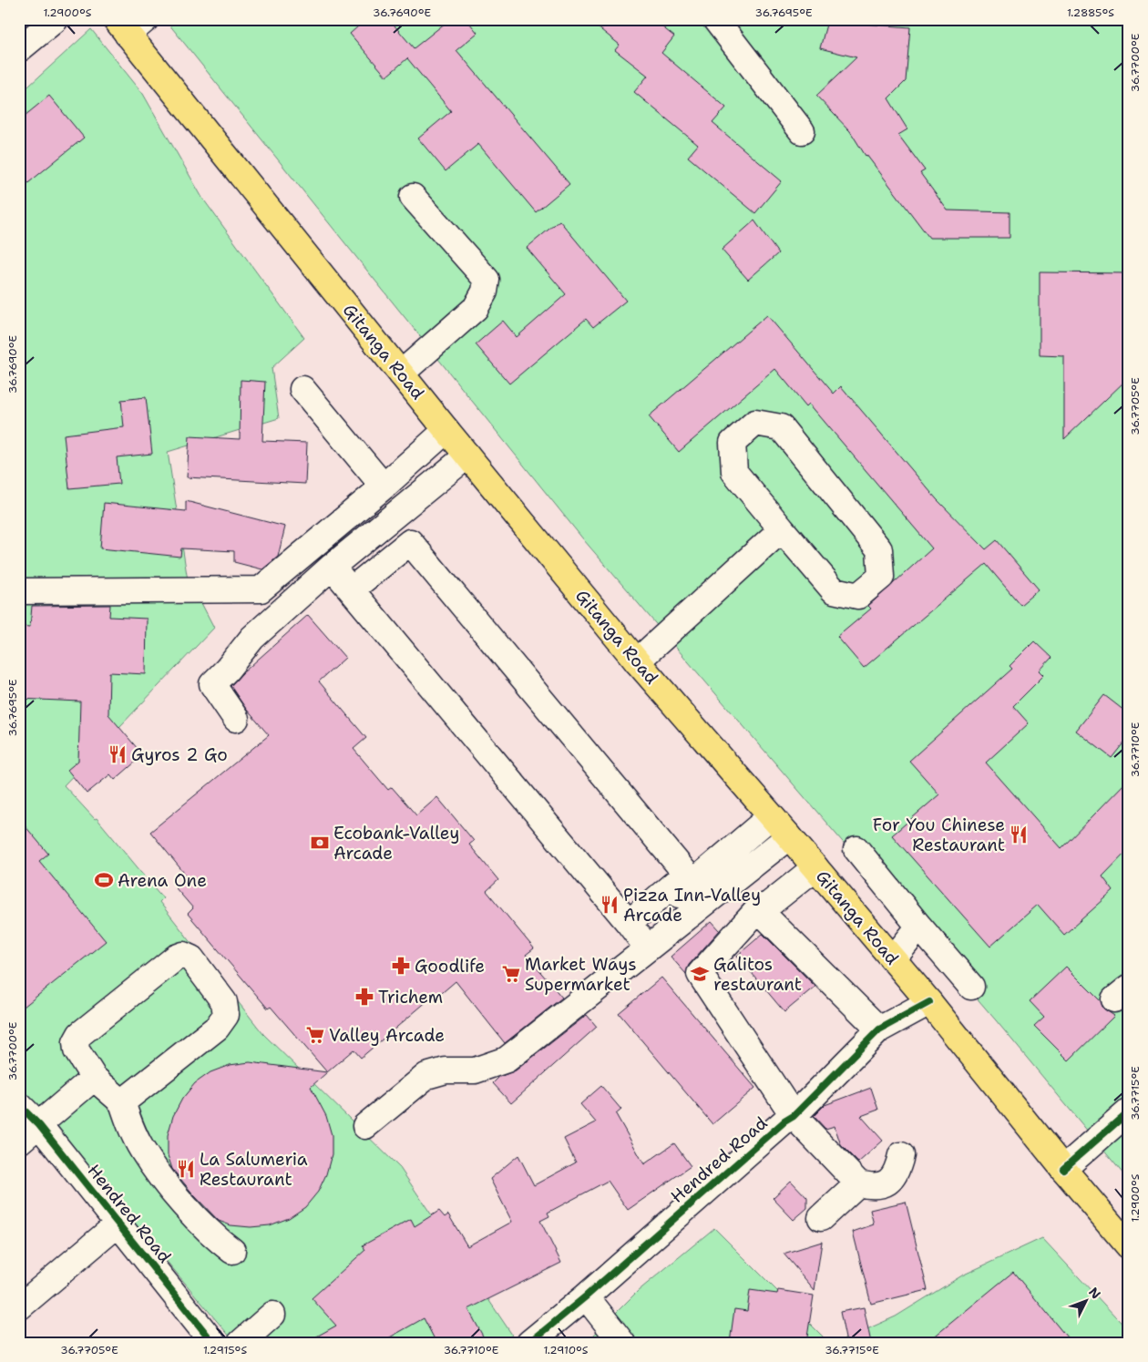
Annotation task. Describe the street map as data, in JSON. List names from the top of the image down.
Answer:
{
  "streets": {
    "main road": ["Gitanga Road"],
    "street": ["Hendred Road"]
  },
  "crossings": [
    ["Gitanga Road", "Hendred Road"]
  ],
  "places": {
    "restaurant": [
      "Gyros 2 Go",
      "For You Chinese Restaurant",
      "Pizza Inn-Valley Arcade",
      "La Salumeria Restaurant"
    ],
    "bank": ["Ecobank-Valley Arcade"],
    "sports": ["Arena One"],
    "pharmacy": ["Goodlife", "Trichem"],
    "supermarket": ["Market Ways Supermarket", "Valley Arcade"],
    "school or university": ["Galitos restaurant"]
  },
  "north": "top right",
  "coordinates": [
    "1.2900°S",
    "36.7690°E",
    "36.7695°E",
    "1.2885°S",
    "36.7700°E",
    "36.7705°E",
    "36.7710°E",
    "36.7715°E",
    "1.2915°S",
    "1.2910°S"
  ]
}
